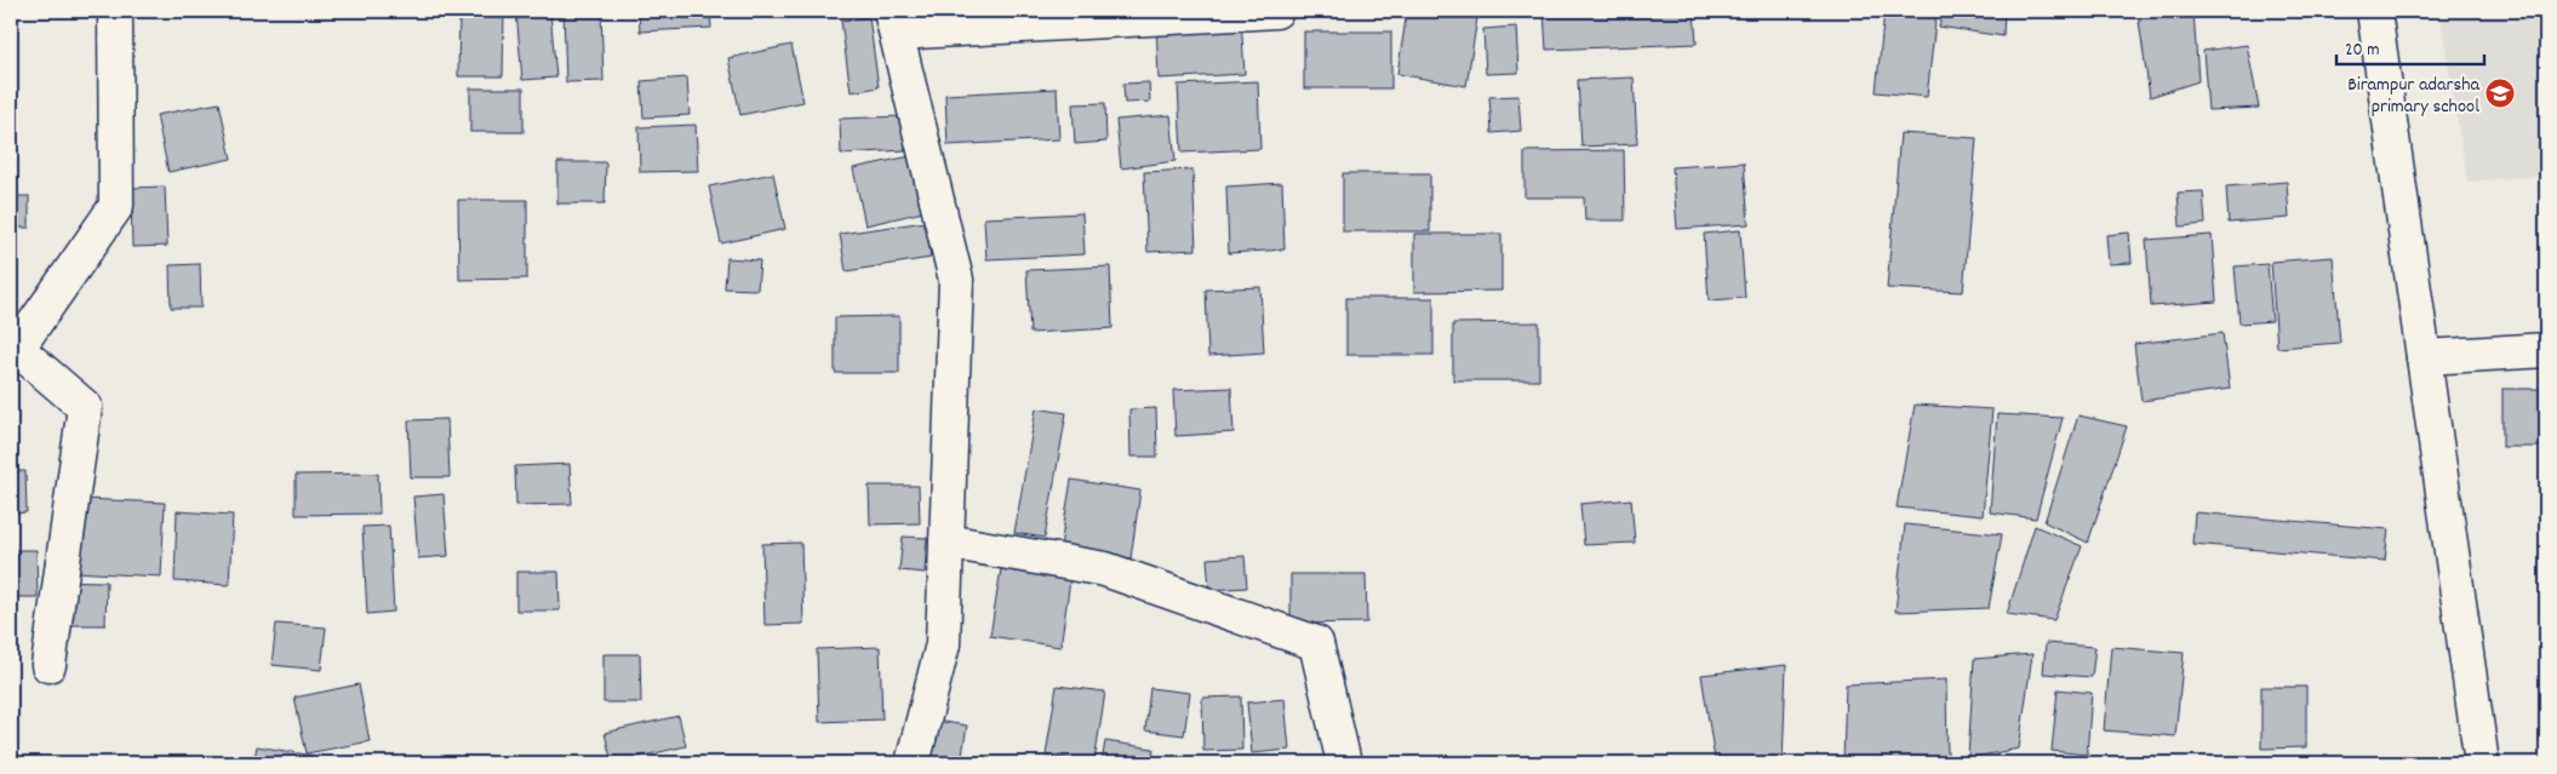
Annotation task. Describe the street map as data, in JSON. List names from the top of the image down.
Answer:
{
  "places": {
    "school or university": ["Birampur adarsha primary school"]
  },
  "scale_bar": "20 m"
}
